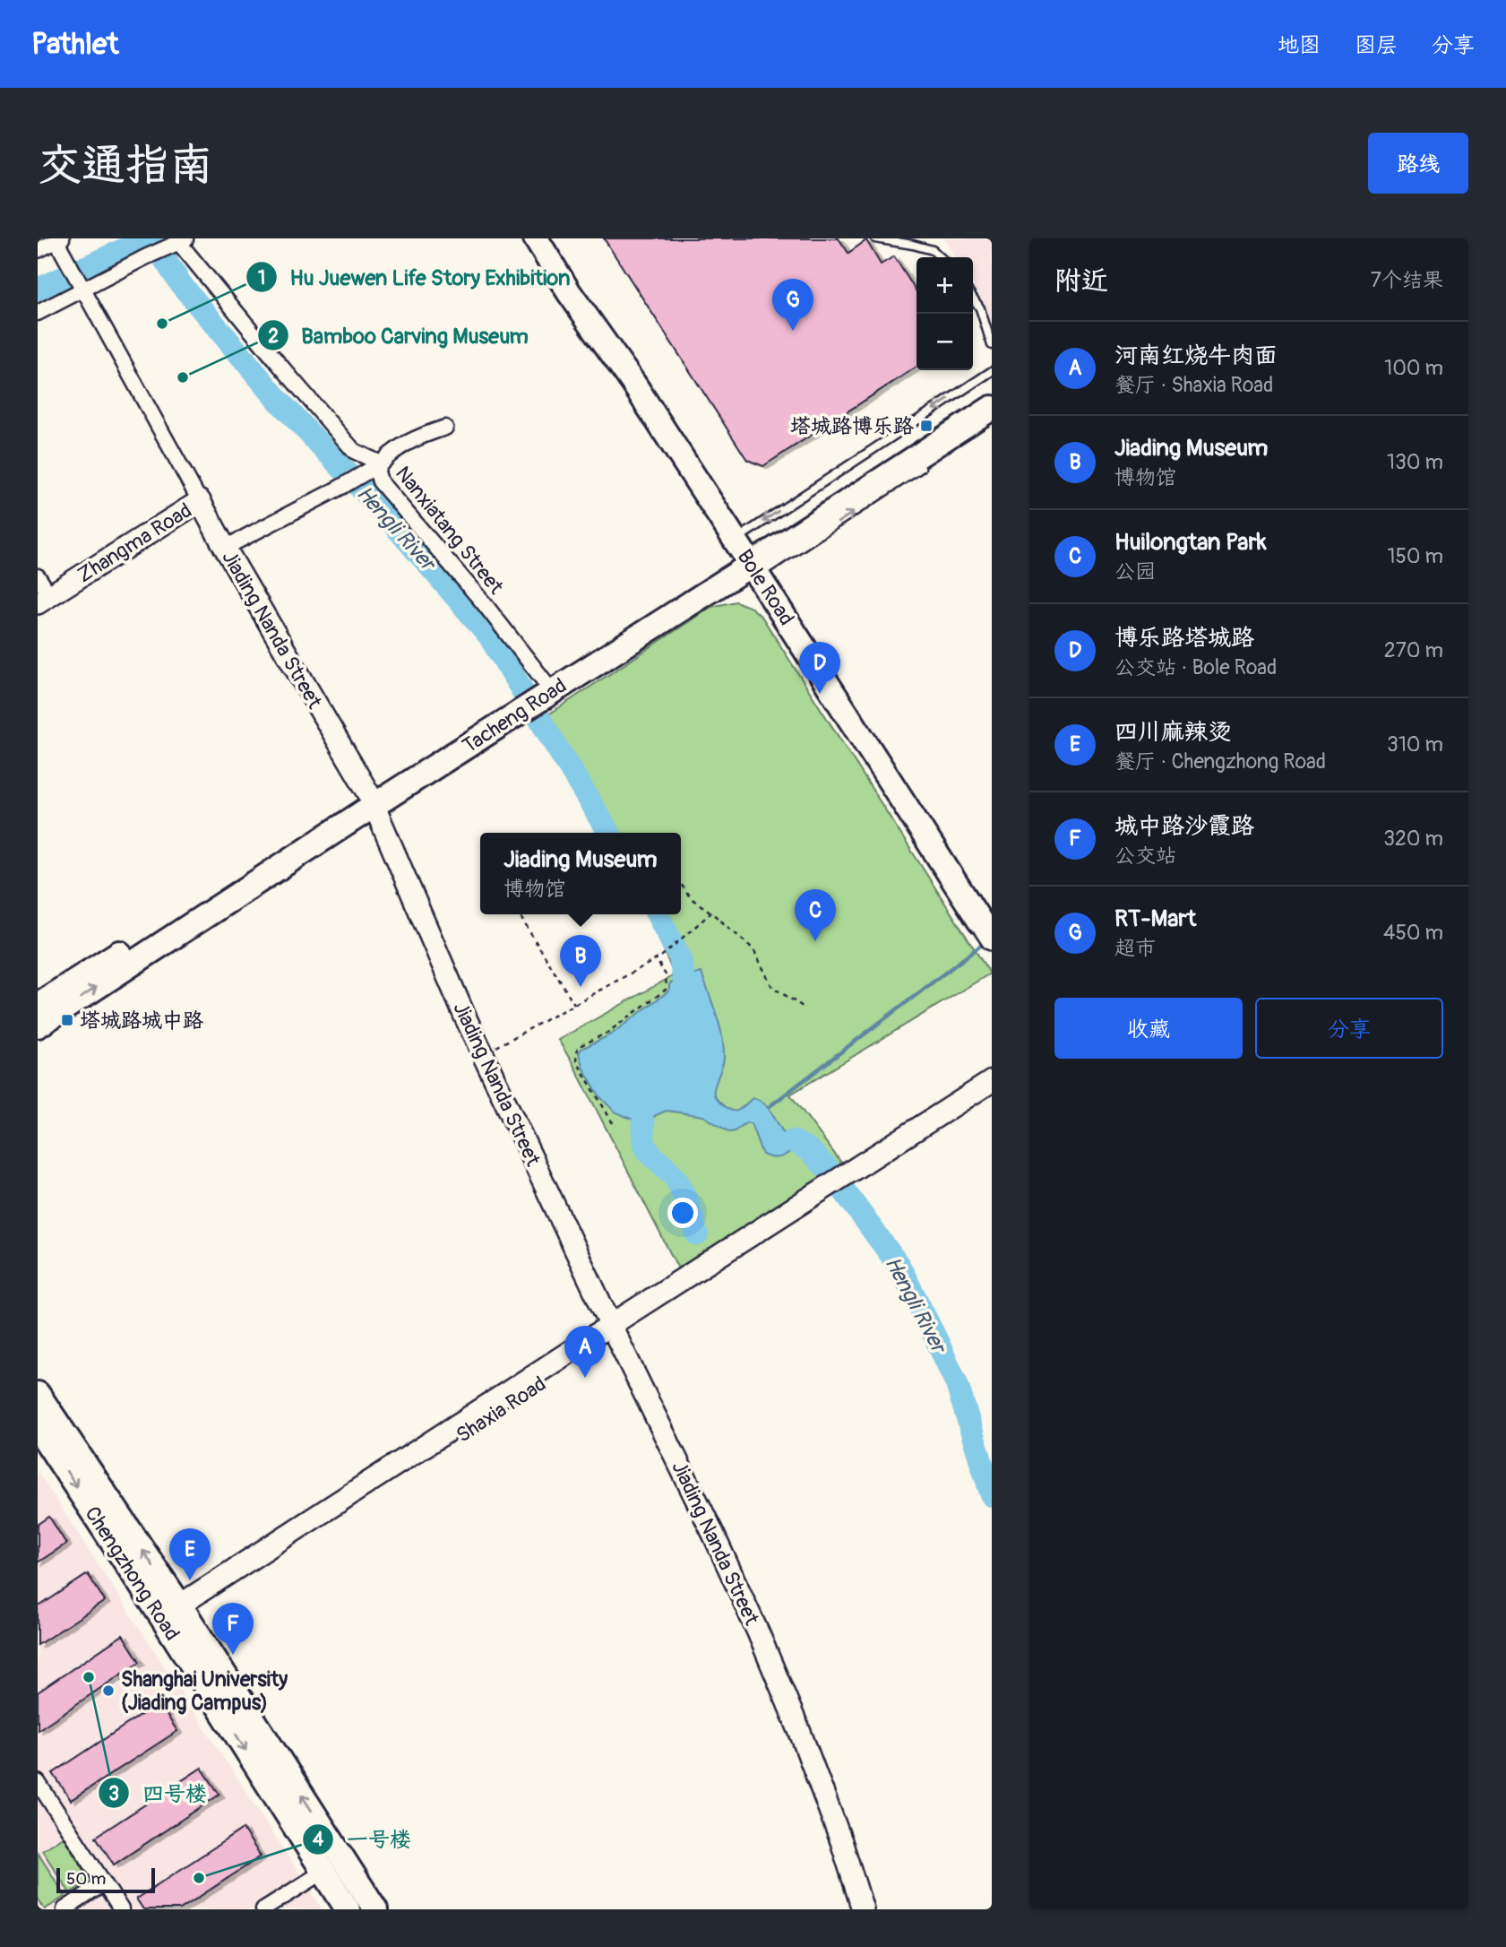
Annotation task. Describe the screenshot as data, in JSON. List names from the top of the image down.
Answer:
{
  "streets": {
    "main road": ["Bole Road", "Tacheng Road", "Chengzhong Road"],
    "street": [
      "Nanxiatang Street",
      "Zhangma Road",
      "Jiading Nanda Street",
      "Shaxia Road"
    ]
  },
  "crossings": [
    ["Nanxiatang Street", "Tacheng Road"],
    ["Zhangma Road", "Jiading Nanda Street"],
    ["Bole Road", "Tacheng Road"],
    ["Jiading Nanda Street", "Tacheng Road"],
    ["Jiading Nanda Street", "Shaxia Road"],
    ["Shaxia Road", "Chengzhong Road"]
  ],
  "water": ["Hengli River"],
  "places": {
    "other": [
      "Hu Juewen Life Story Exhibition",
      "Bamboo Carving Museum",
      "四号楼",
      "Shanghai University (Jiading Campus)",
      "一号楼"
    ],
    "transit": ["塔城路博乐路", "塔城路城中路"]
  },
  "scale_bar": "50 m",
  "page": {
    "header": "Pathlet",
    "nav": ["地图", "图层", "分享"],
    "buttons": [
      "路线",
      ["收藏", "分享"]
    ],
    "title": "交通指南",
    "heading": ["附近", "7个结果"],
    "map_buttons": ["+", "−"],
    "pins": [
      "G",
      "D",
      "C",
      "B",
      "A",
      "E",
      "F"
    ],
    "list": [
      {
        "mark": "A",
        "name": "河南红烧牛肉面",
        "note": "餐厅 · Shaxia Road",
        "value": "100 m"
      },
      {
        "mark": "B",
        "name": "Jiading Museum",
        "note": "博物馆",
        "value": "130 m"
      },
      {
        "mark": "C",
        "name": "Huilongtan Park",
        "note": "公园",
        "value": "150 m"
      },
      {
        "mark": "D",
        "name": "博乐路塔城路",
        "note": "公交站 · Bole Road",
        "value": "270 m"
      },
      {
        "mark": "E",
        "name": "四川麻辣烫",
        "note": "餐厅 · Chengzhong Road",
        "value": "310 m"
      },
      {
        "mark": "F",
        "name": "城中路沙霞路",
        "note": "公交站",
        "value": "320 m"
      },
      {
        "mark": "G",
        "name": "RT-Mart",
        "note": "超市",
        "value": "450 m"
      }
    ],
    "popup": ["Jiading Museum", "博物馆"],
    "scale": "50 m"
  }
}
